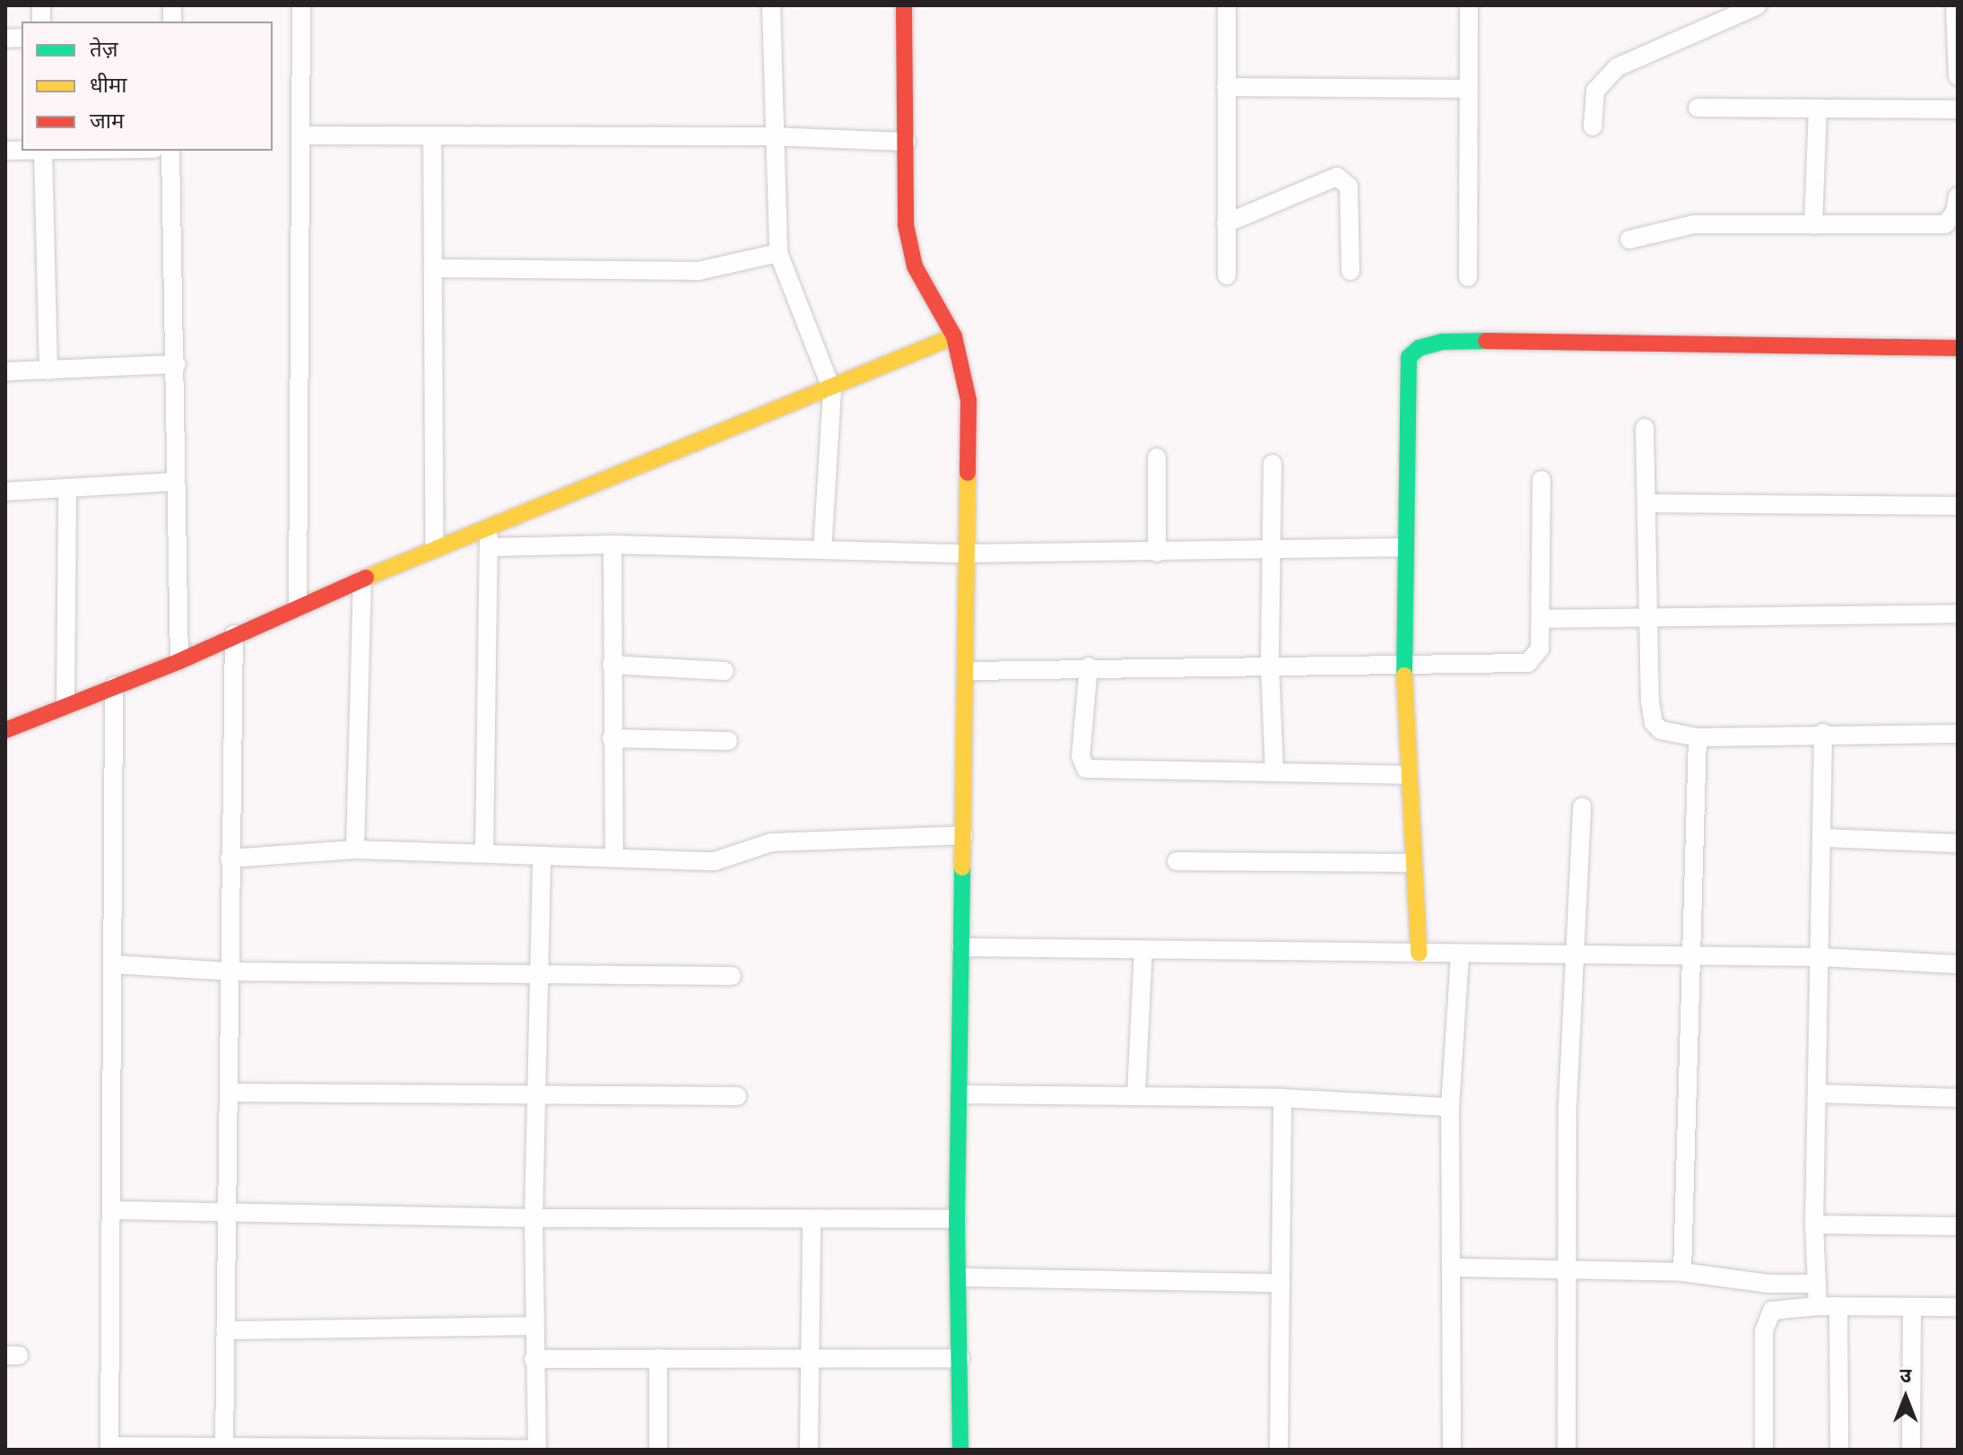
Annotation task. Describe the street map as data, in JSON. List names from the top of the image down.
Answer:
{
  "legend": ["तेज़", "धीमा", "जाम"],
  "north": "top"
}
